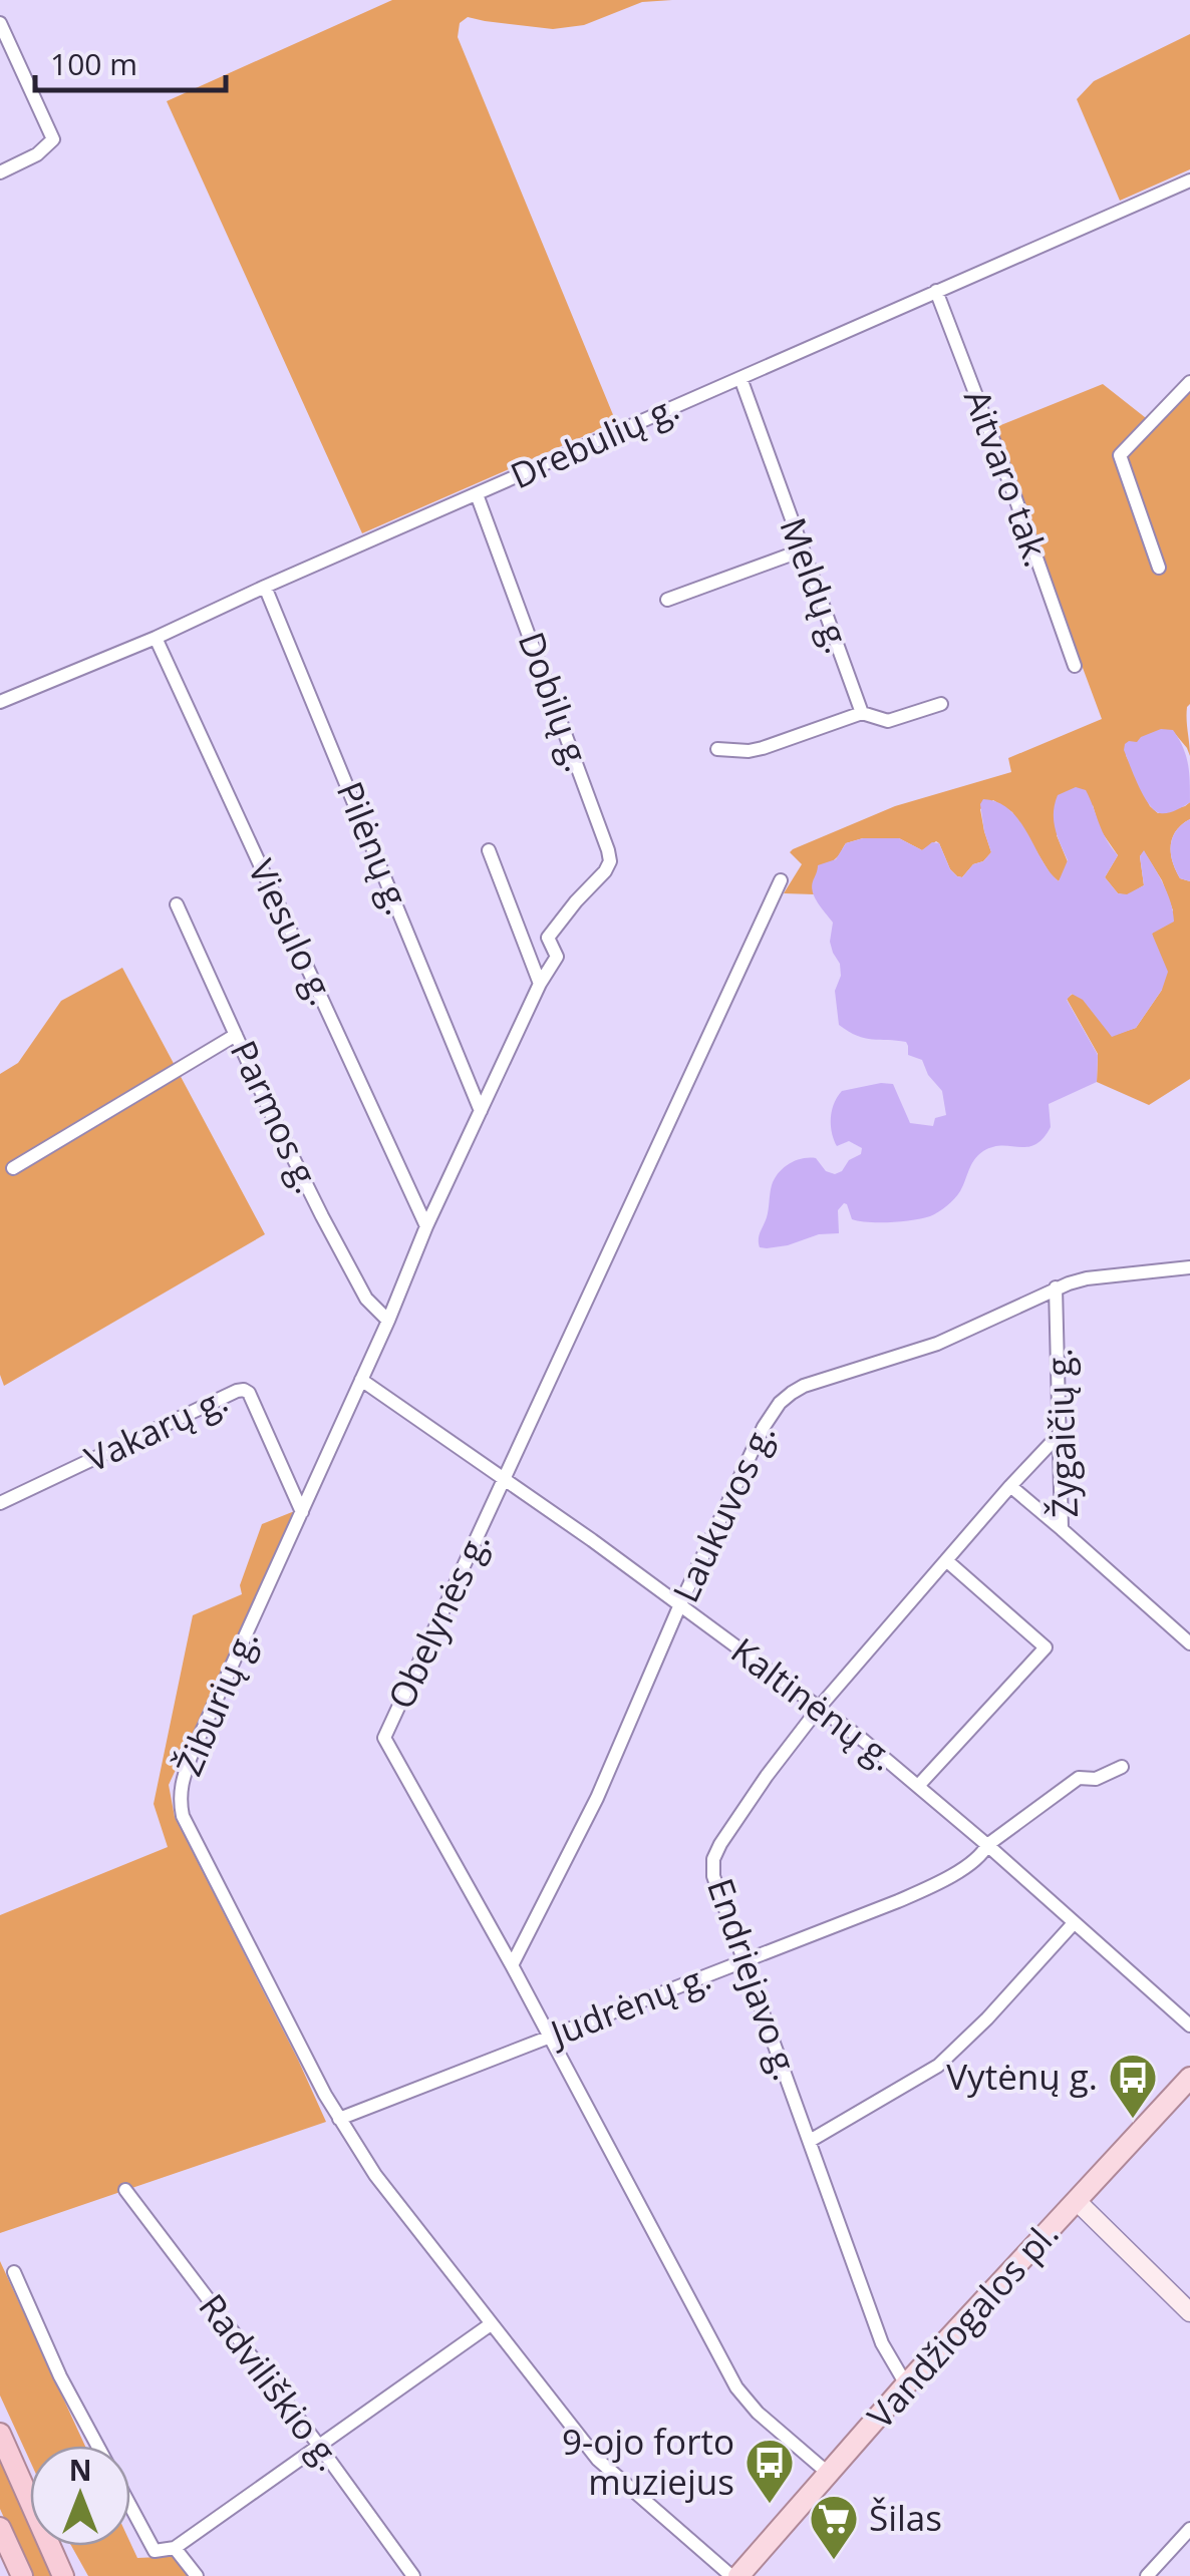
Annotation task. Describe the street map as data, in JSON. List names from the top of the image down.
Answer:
{
  "streets": {
    "main road": ["Vandžiogalos pl."],
    "street": [
      "Drebulių g.",
      "Aitvaro tak.",
      "Meldų g.",
      "Dobilų g.",
      "Pilėnų g.",
      "Viesulo g.",
      "Parmos g.",
      "Vakarų g.",
      "Žygaičių g.",
      "Laukuvos g.",
      "Obelynės g.",
      "Žiburių g.",
      "Kaltinėnų g.",
      "Endriejavo g.",
      "Judrėnų g.",
      "Radviliškio g."
    ]
  },
  "crossings": [
    ["Drebulių g.", "Aitvaro tak."],
    ["Drebulių g.", "Meldų g."],
    ["Drebulių g.", "Dobilų g."],
    ["Drebulių g.", "Pilėnų g."],
    ["Drebulių g.", "Viesulo g."],
    ["Dobilų g.", "Žiburių g."],
    ["Pilėnų g.", "Žiburių g."],
    ["Viesulo g.", "Žiburių g."],
    ["Parmos g.", "Žiburių g."],
    ["Vakarų g.", "Žiburių g."],
    ["Žygaičių g.", "Laukuvos g."],
    ["Žygaičių g.", "Endriejavo g."],
    ["Laukuvos g.", "Obelynės g."],
    ["Laukuvos g.", "Kaltinėnų g."],
    ["Obelynės g.", "Kaltinėnų g."],
    ["Obelynės g.", "Judrėnų g."],
    ["Obelynės g.", "Vandžiogalos pl."],
    ["Žiburių g.", "Kaltinėnų g."],
    ["Žiburių g.", "Judrėnų g."],
    ["Kaltinėnų g.", "Endriejavo g."],
    ["Kaltinėnų g.", "Judrėnų g."],
    ["Endriejavo g.", "Judrėnų g."],
    ["Endriejavo g.", "Vandžiogalos pl."]
  ],
  "places": {
    "bus stop": ["Vytėnų g.", "9-ojo forto muziejus"],
    "supermarket": ["Šilas"]
  },
  "scale_bar": "100 m",
  "north": "top"
}
